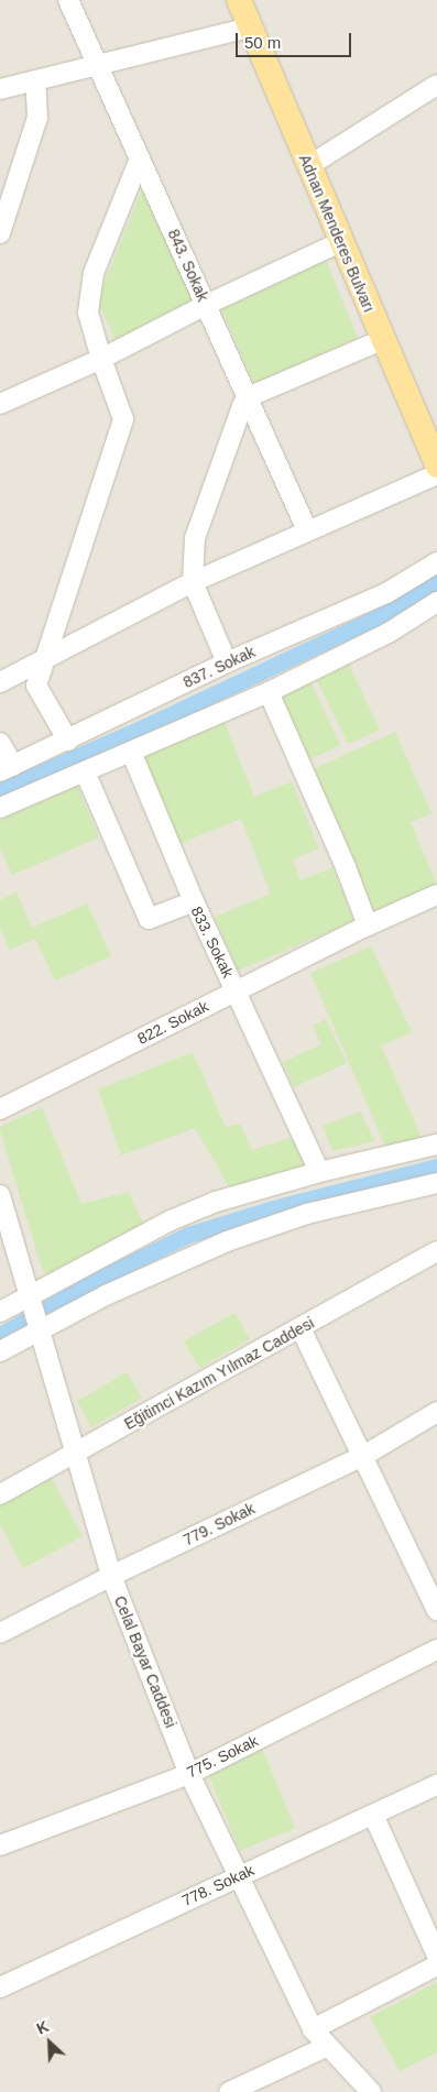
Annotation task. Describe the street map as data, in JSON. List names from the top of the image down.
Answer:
{
  "streets": {
    "main road": ["Adnan Menderes Bulvarı"],
    "street": [
      "843. Sokak",
      "837. Sokak",
      "833. Sokak",
      "822. Sokak",
      "Eğitimci Kazım Yılmaz Caddesi",
      "779. Sokak",
      "Celal Bayar Caddesi",
      "775. Sokak",
      "778. Sokak"
    ]
  },
  "crossings": [
    ["833. Sokak", "822. Sokak"],
    ["Eğitimci Kazım Yılmaz Caddesi", "Celal Bayar Caddesi"],
    ["779. Sokak", "Celal Bayar Caddesi"],
    ["Celal Bayar Caddesi", "775. Sokak"],
    ["Celal Bayar Caddesi", "778. Sokak"]
  ],
  "scale_bar": "50 m",
  "north": "top left"
}
